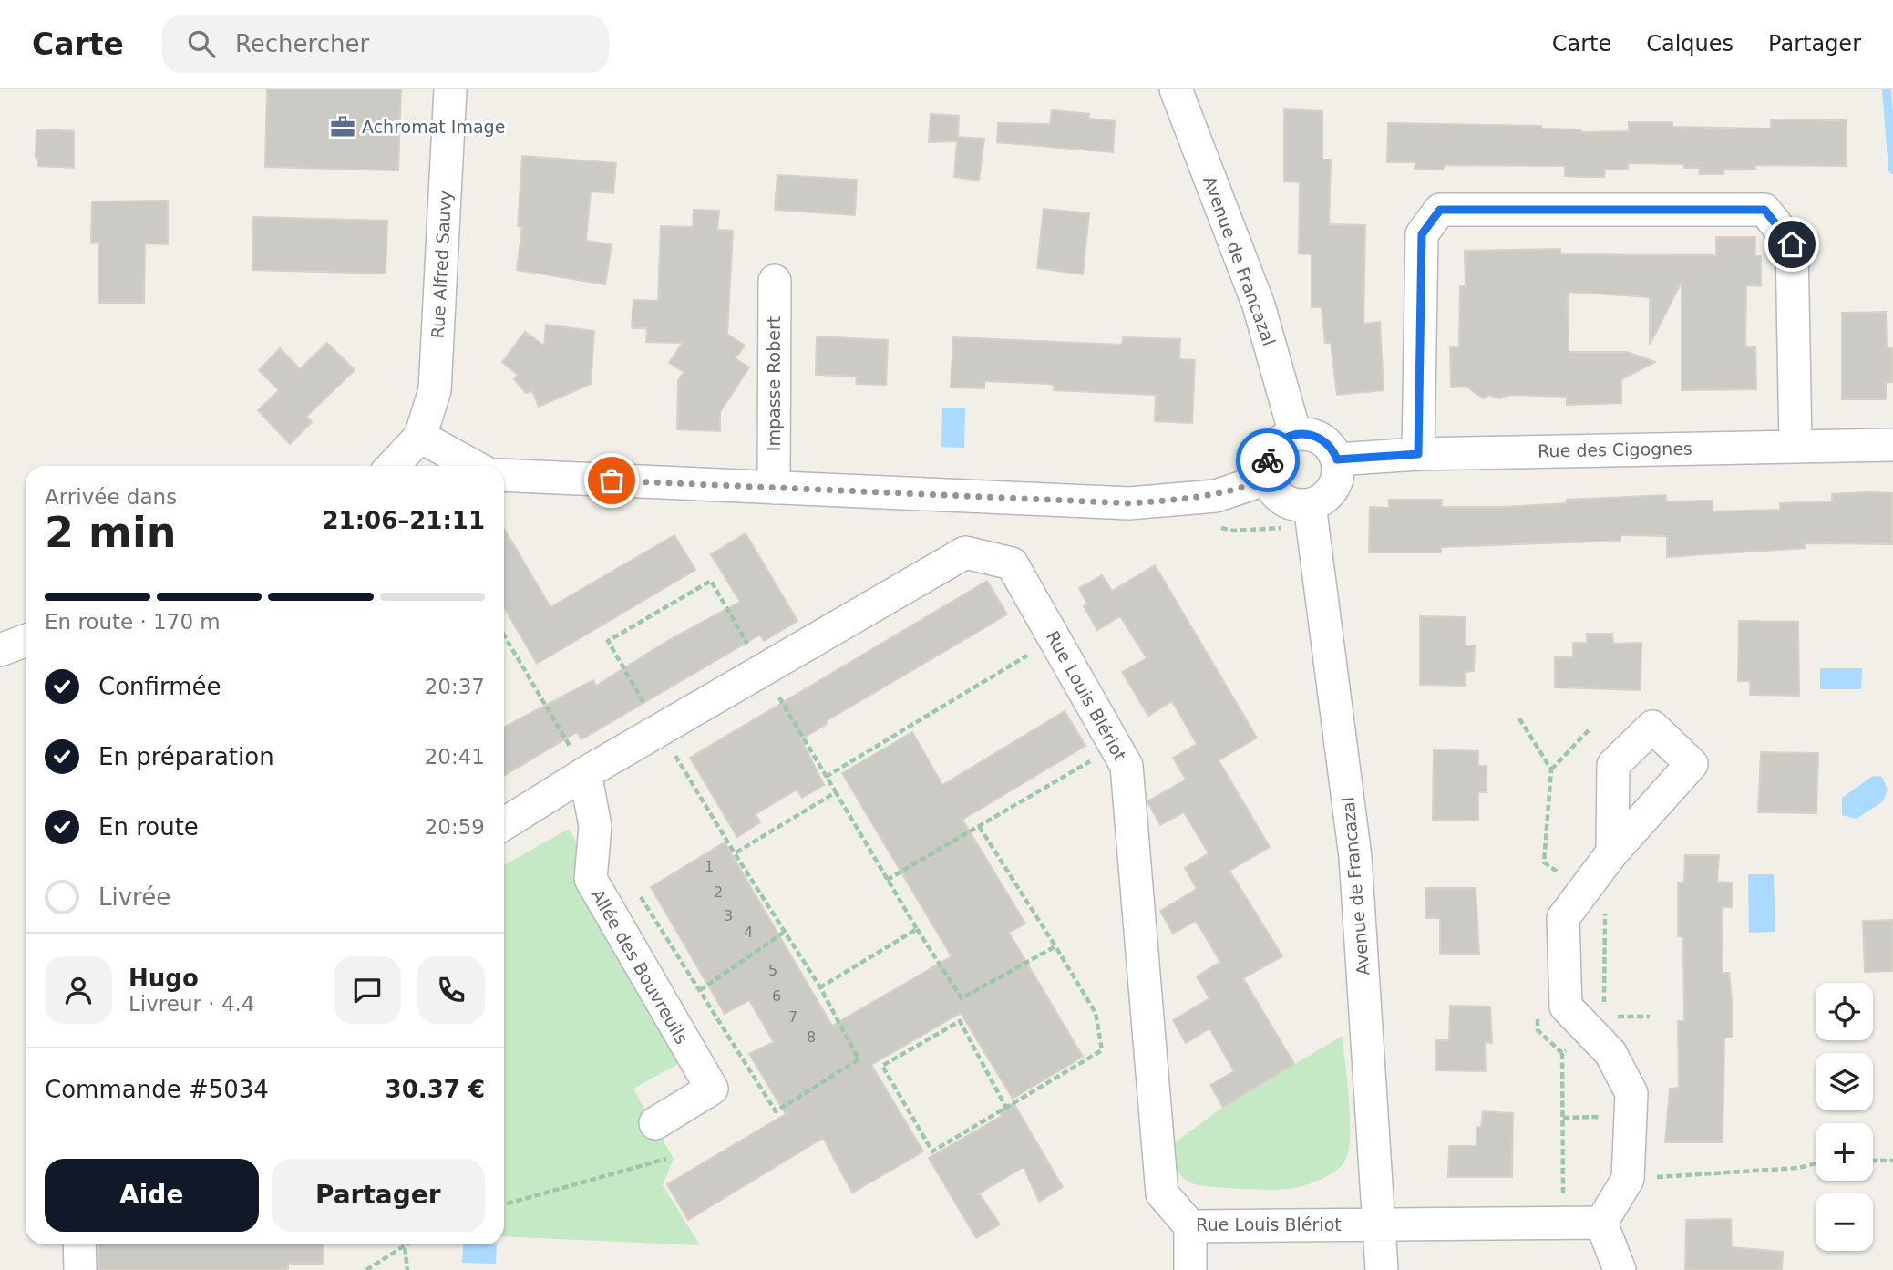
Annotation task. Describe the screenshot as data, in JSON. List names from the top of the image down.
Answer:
{
  "streets": {
    "street": [
      "Avenue de Francazal",
      "Rue Alfred Sauvy",
      "Impasse Robert",
      "Rue des Cigognes",
      "Rue Louis Blériot",
      "Allée des Bouvreuils"
    ]
  },
  "crossings": [
    ["Avenue de Francazal", "Rue des Cigognes"],
    ["Avenue de Francazal", "Rue Louis Blériot"],
    ["Rue Louis Blériot", "Allée des Bouvreuils"]
  ],
  "places": {
    "office": ["Achromat Image"]
  },
  "house_numbers": [
    "1",
    "2",
    "3",
    "4",
    "5",
    "6",
    "7",
    "8"
  ],
  "page": {
    "header": "Carte",
    "search": "Rechercher",
    "nav": ["Carte", "Calques", "Partager"],
    "heading": ["2 min", "Arrivée dans", "21:06–21:11"],
    "panel": [
      "Hugo",
      "Livreur · 4.4",
      "Commande #5034",
      "30.37 €"
    ],
    "bar": "En route · 170 m",
    "list": [
      ["Confirmée", "20:37"],
      ["En préparation", "20:41"],
      ["En route", "20:59"],
      "Livrée"
    ],
    "map_buttons": ["+", "−"],
    "buttons": ["Aide", "Partager"]
  }
}
